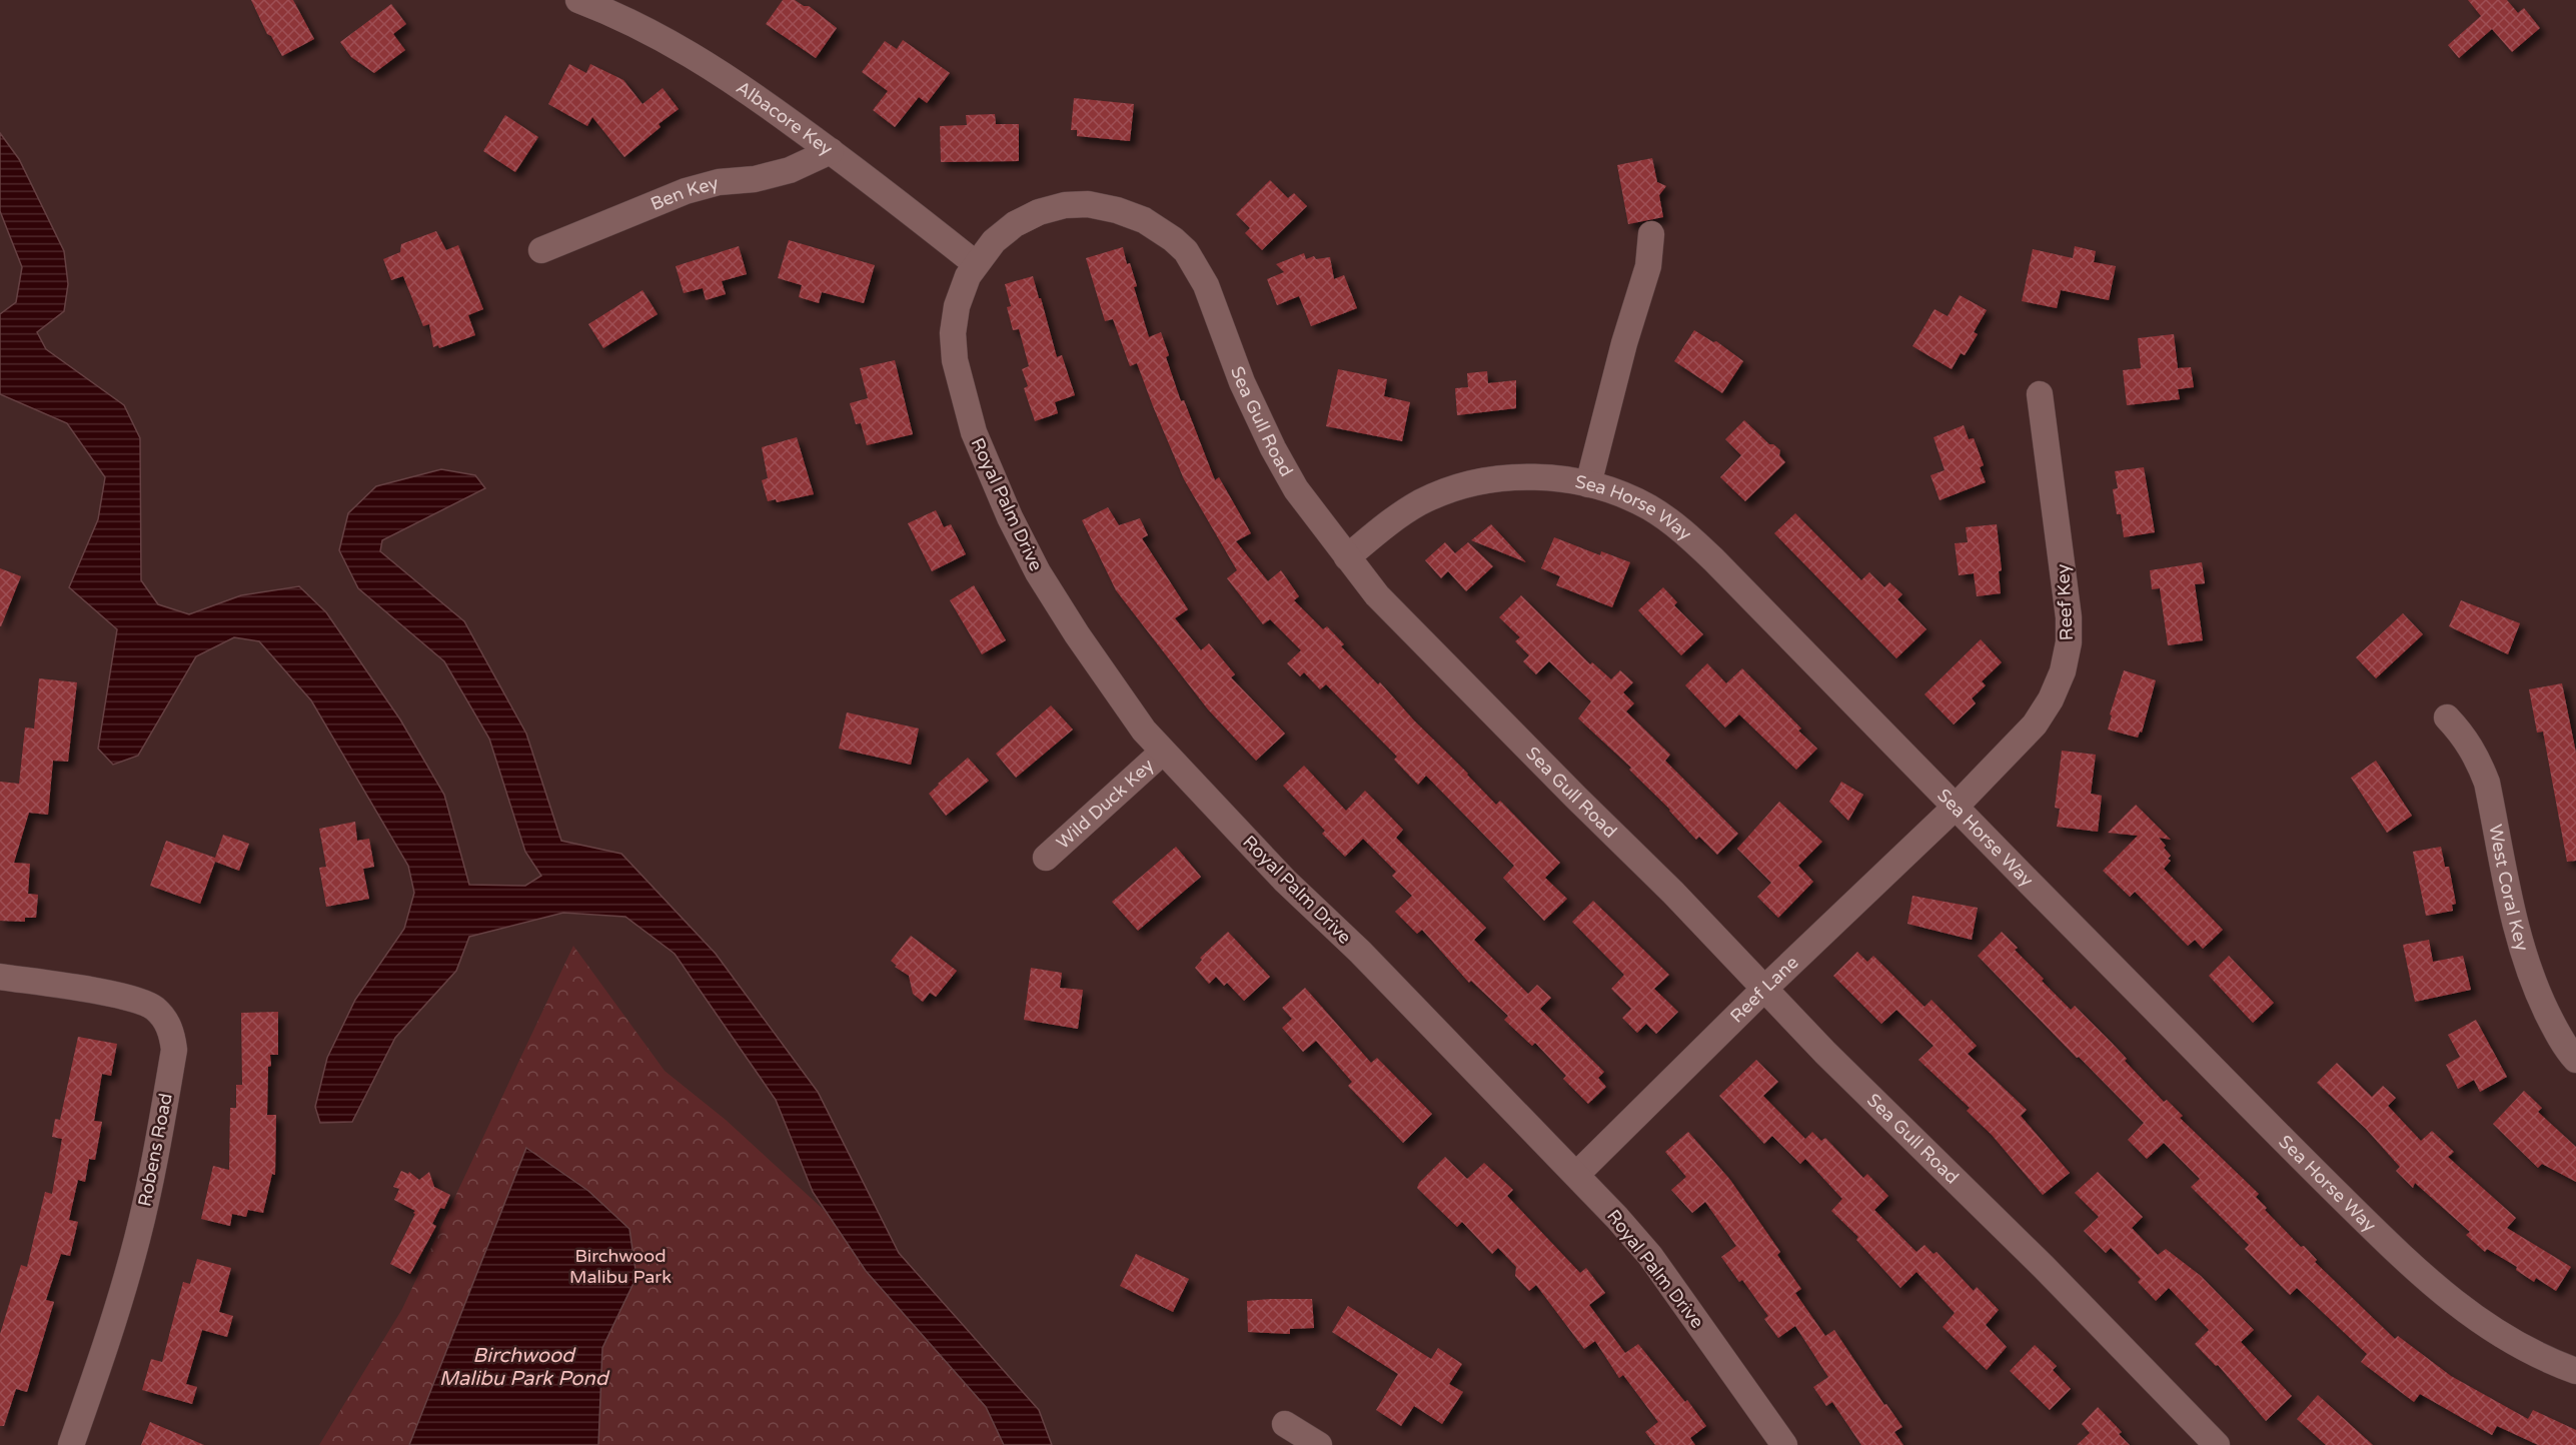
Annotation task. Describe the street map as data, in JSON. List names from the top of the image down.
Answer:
{
  "streets": {
    "street": [
      "Albacore Key",
      "Ben Key",
      "Sea Gull Road",
      "Royal Palm Drive",
      "Sea Horse Way",
      "Reef Key",
      "Wild Duck Key",
      "West Coral Key",
      "Reef Lane",
      "Robens Road"
    ]
  },
  "crossings": [
    ["Albacore Key", "Ben Key"],
    ["Albacore Key", "Sea Gull Road"],
    ["Albacore Key", "Royal Palm Drive"],
    ["Sea Gull Road", "Royal Palm Drive"],
    ["Sea Gull Road", "Sea Horse Way"],
    ["Sea Gull Road", "Reef Lane"],
    ["Royal Palm Drive", "Wild Duck Key"],
    ["Royal Palm Drive", "Reef Lane"],
    ["Sea Horse Way", "Reef Key"],
    ["Sea Horse Way", "Reef Lane"],
    ["Reef Key", "Reef Lane"]
  ],
  "water": ["Birchwood Malibu Park Pond"],
  "parks": ["Birchwood Malibu Park"]
}
